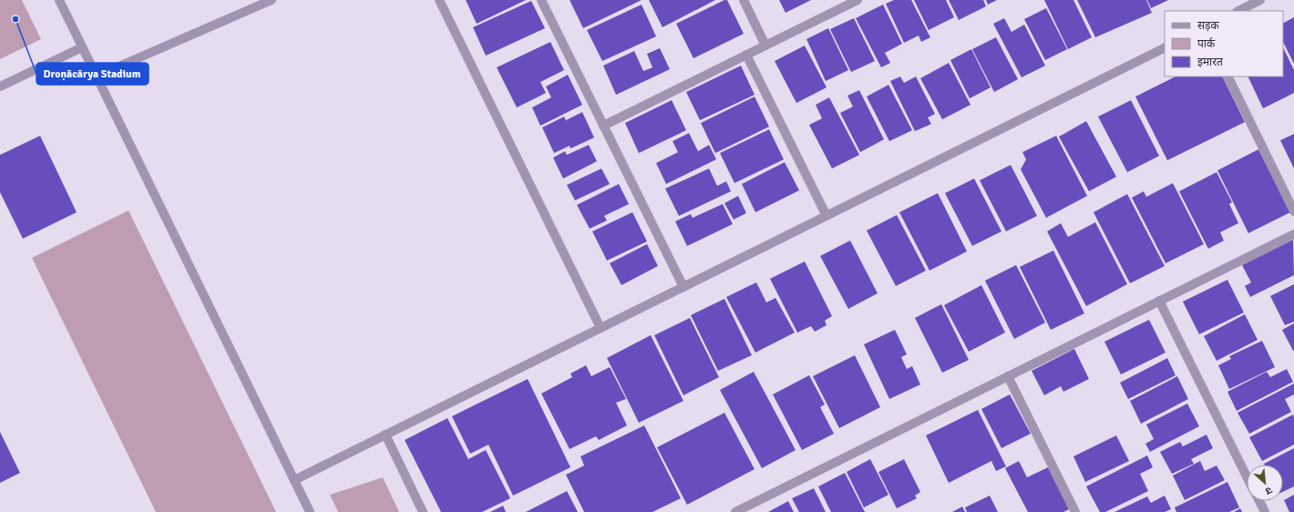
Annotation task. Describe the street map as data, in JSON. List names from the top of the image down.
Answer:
{
  "places": ["Droṇācārya Stadium"],
  "legend": ["सड़क", "पार्क", "इमारत"],
  "north": "bottom right"
}
